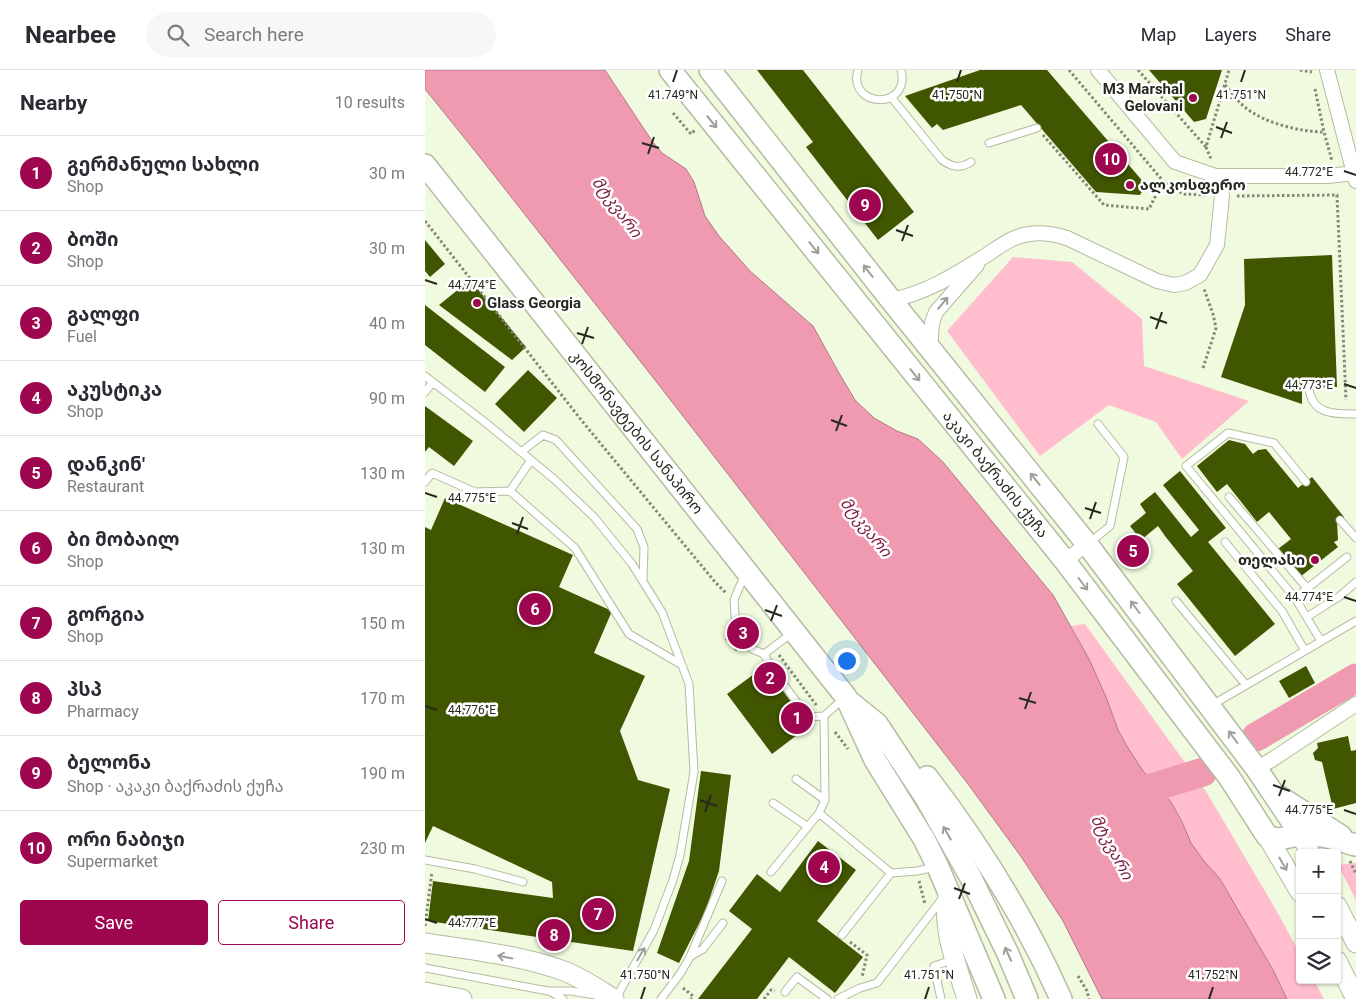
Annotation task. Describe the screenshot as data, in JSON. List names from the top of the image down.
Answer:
{
  "streets": {
    "main road": ["კოსმონავტების სანაპირო", "აკაკი ბაქრაძის ქუჩა"]
  },
  "water": ["მტკვარი"],
  "places": [
    "M3 Marshal Gelovani",
    "ალკოსფერო",
    "Glass Georgia",
    "თელასი"
  ],
  "page": {
    "header": "Nearbee",
    "search": "Search here",
    "nav": ["Map", "Layers", "Share"],
    "heading": ["Nearby", "10 results"],
    "list": [
      {
        "mark": "1",
        "name": "გერმანული სახლი",
        "note": "Shop",
        "value": "30 m"
      },
      {
        "mark": "2",
        "name": "ბოში",
        "note": "Shop",
        "value": "30 m"
      },
      {
        "mark": "3",
        "name": "გალფი",
        "note": "Fuel",
        "value": "40 m"
      },
      {
        "mark": "4",
        "name": "აკუსტიკა",
        "note": "Shop",
        "value": "90 m"
      },
      {
        "mark": "5",
        "name": "დანკინ'",
        "note": "Restaurant",
        "value": "130 m"
      },
      {
        "mark": "6",
        "name": "ბი მობაილ",
        "note": "Shop",
        "value": "130 m"
      },
      {
        "mark": "7",
        "name": "გორგია",
        "note": "Shop",
        "value": "150 m"
      },
      {
        "mark": "8",
        "name": "პსპ",
        "note": "Pharmacy",
        "value": "170 m"
      },
      {
        "mark": "9",
        "name": "ბელონა",
        "note": "Shop · აკაკი ბაქრაძის ქუჩა",
        "value": "190 m"
      },
      {
        "mark": "10",
        "name": "ორი ნაბიჯი",
        "note": "Supermarket",
        "value": "230 m"
      }
    ],
    "pins": [
      "10",
      "9",
      "5",
      "6",
      "3",
      "2",
      "1",
      "4",
      "7",
      "8"
    ],
    "map_buttons": ["+", "−"],
    "buttons": ["Save", "Share"]
  },
  "coordinates": [
    "41.750°N",
    "41.751°N",
    "41.749°N",
    "44.772°E",
    "44.774°E",
    "44.773°E",
    "44.775°E",
    "44.776°E",
    "44.777°E",
    "41.752°N"
  ]
}
